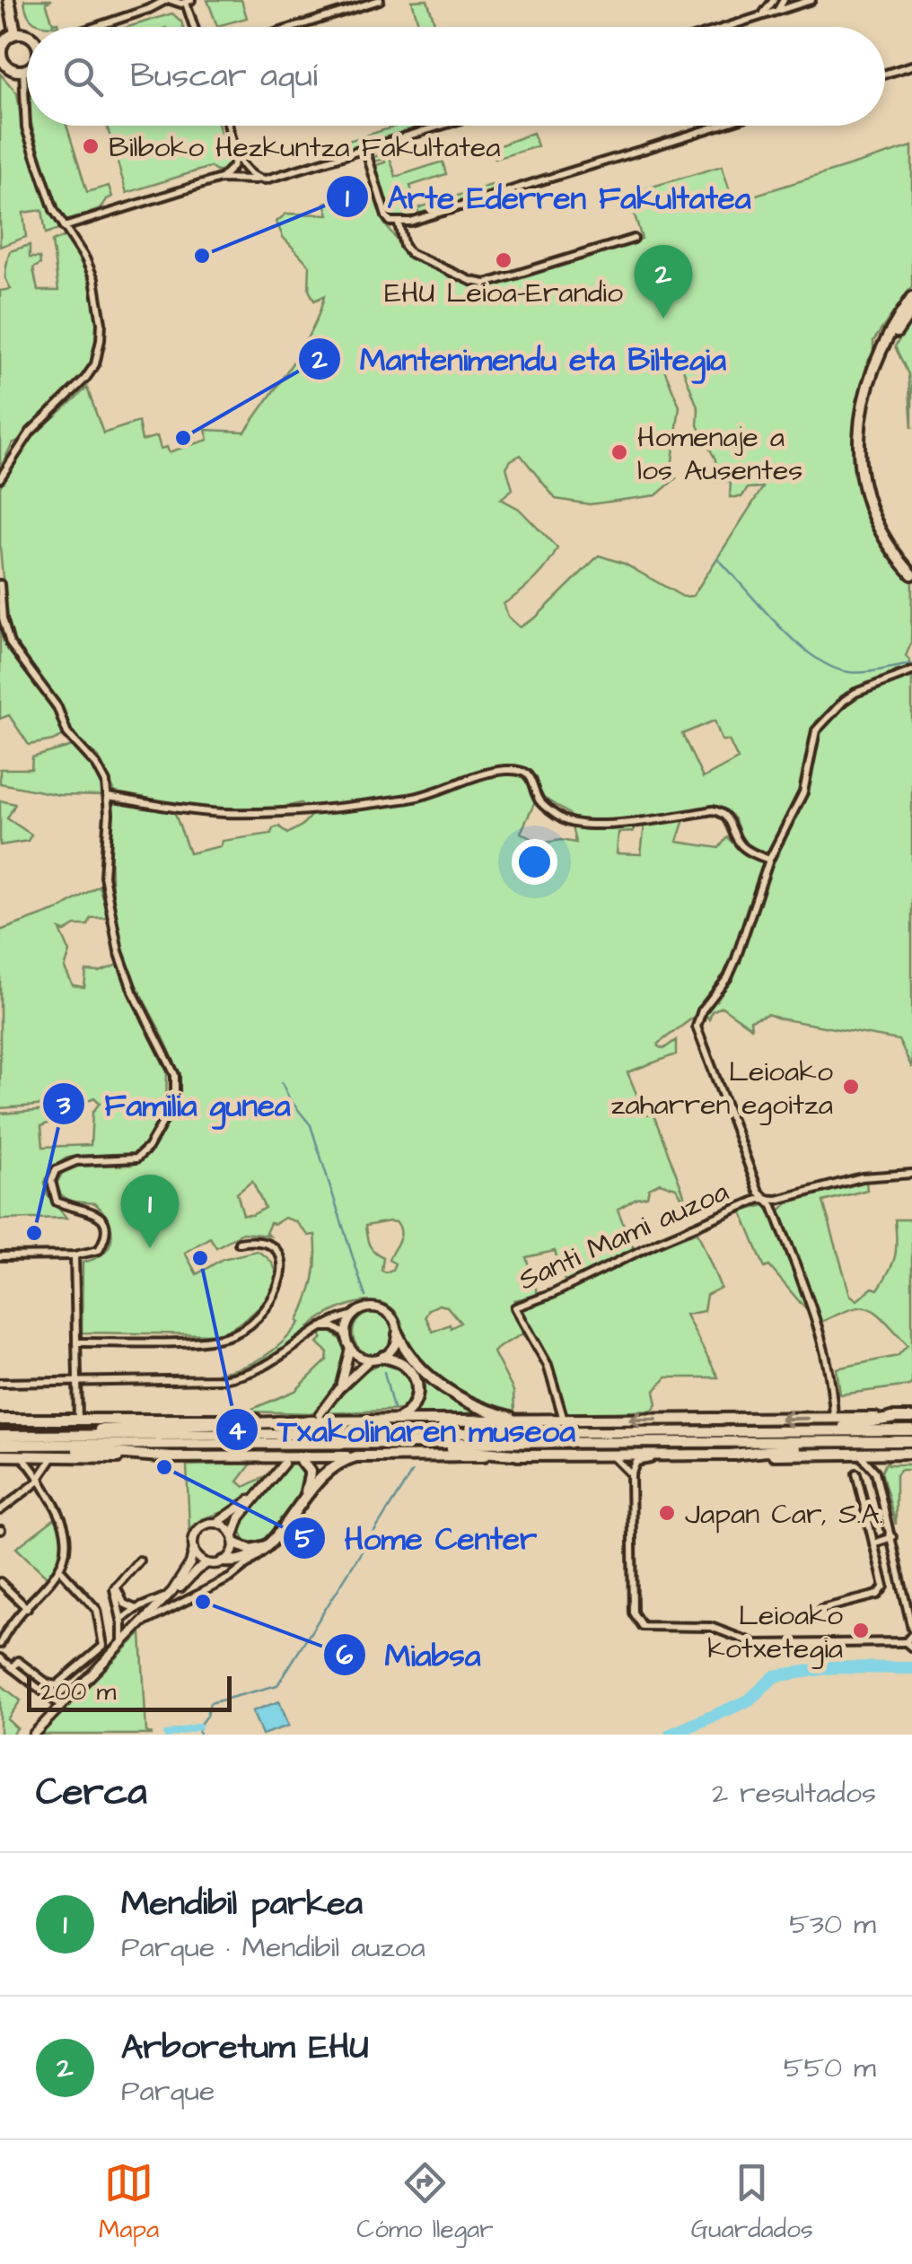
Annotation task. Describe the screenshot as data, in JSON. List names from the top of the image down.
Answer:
{
  "streets": {
    "street": ["Santi Mami auzoa"]
  },
  "places": [
    "Bilboko Hezkuntza Fakultatea",
    "Arte Ederren Fakultatea",
    "EHU Leioa-Erandio",
    "Mantenimendu eta Biltegia",
    "Homenaje a los Ausentes",
    "Leioako zaharren egoitza",
    "Familia gunea",
    "Txakolinaren museoa",
    "Home Center",
    "Japan Car, S.A.",
    "Miabsa",
    "Leioako kotxetegia"
  ],
  "scale_bar": "200 m",
  "page": {
    "search": "Buscar aquí",
    "pins": ["2", "1"],
    "scale": "200 m",
    "heading": ["Cerca", "2 resultados"],
    "list": [
      {
        "mark": "1",
        "name": "Mendibil parkea",
        "note": "Parque · Mendibil auzoa",
        "value": "530 m"
      },
      {
        "mark": "2",
        "name": "Arboretum EHU",
        "note": "Parque",
        "value": "550 m"
      }
    ],
    "nav": ["Mapa", "Cómo llegar", "Guardados"]
  }
}
